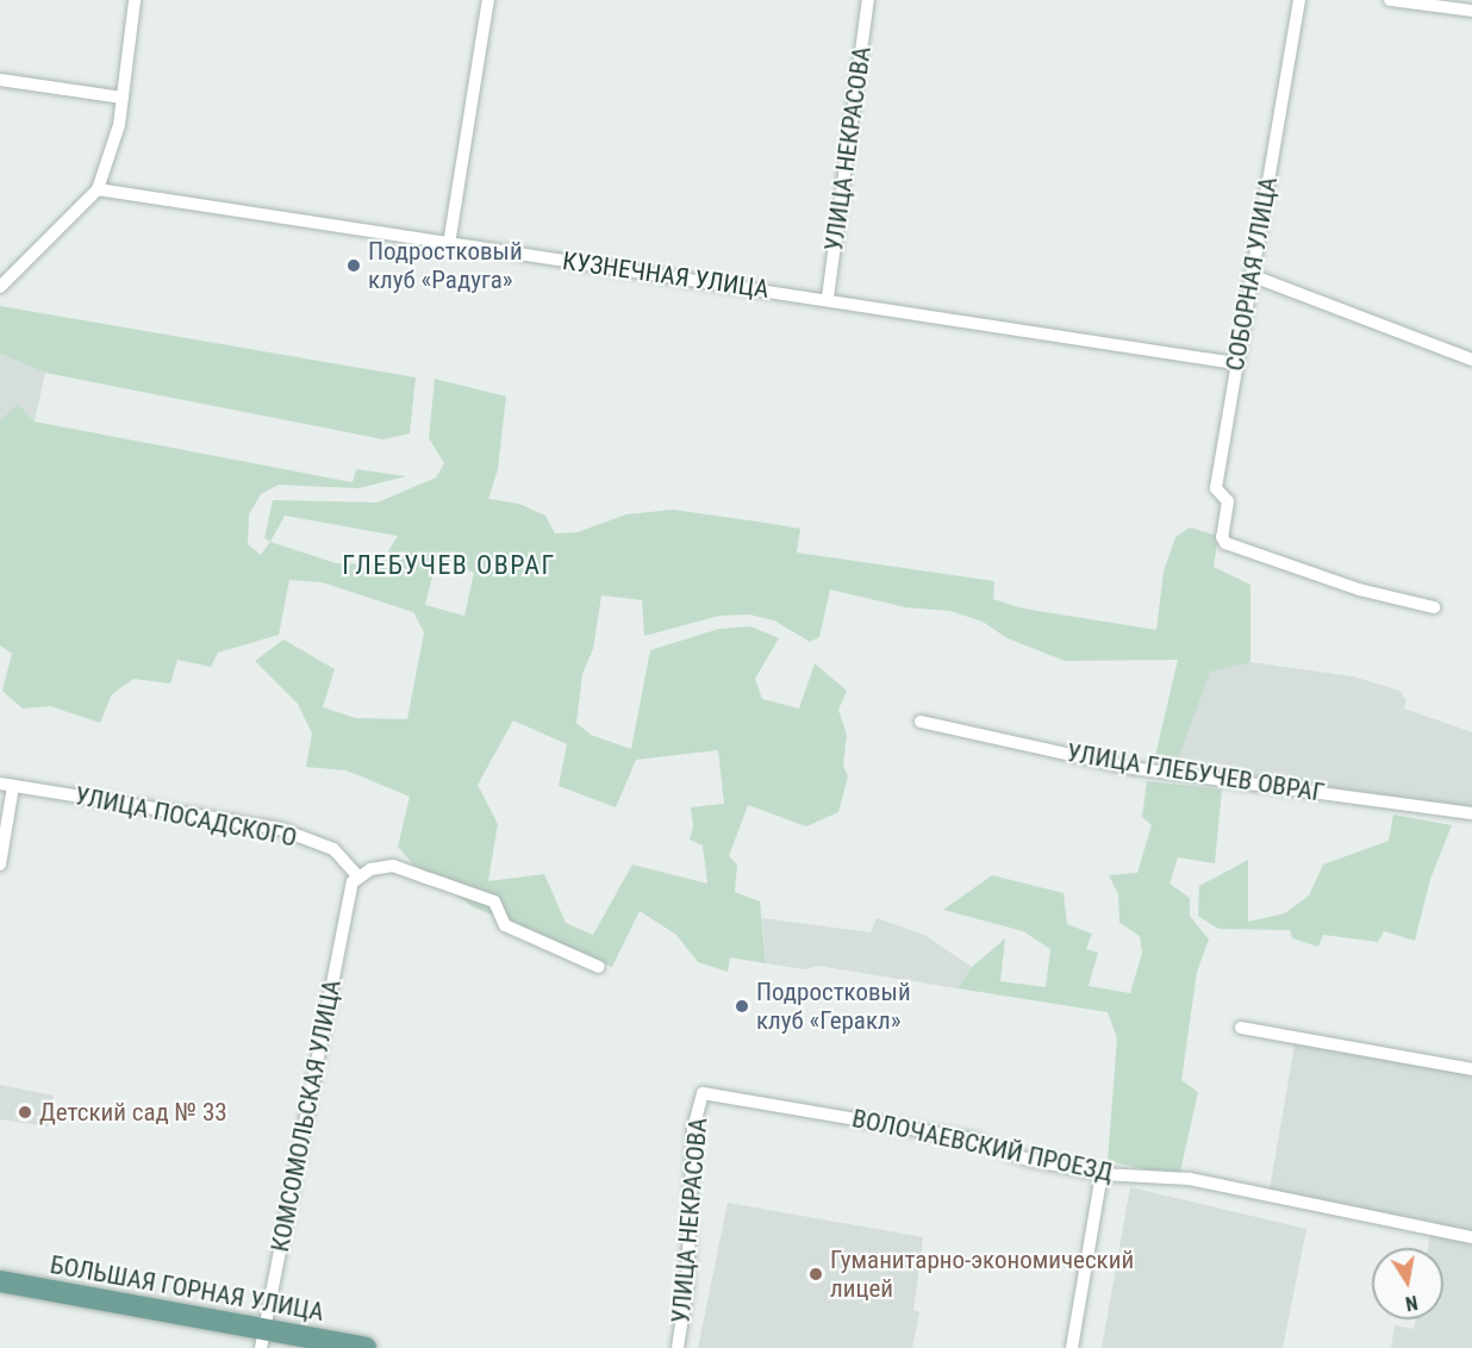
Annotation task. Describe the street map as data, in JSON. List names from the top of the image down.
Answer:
{
  "streets": {
    "main road": ["БОЛЬШАЯ ГОРНАЯ УЛИЦА"],
    "street": [
      "УЛИЦА НЕКРАСОВА",
      "СОБОРНАЯ УЛИЦА",
      "КУЗНЕЧНАЯ УЛИЦА",
      "УЛИЦА ГЛЕБУЧЕВ ОВРАГ",
      "УЛИЦА ПОСАДСКОГО",
      "КОМСОМОЛЬСКАЯ УЛИЦА",
      "ВОЛОЧАЕВСКИЙ ПРОЕЗД"
    ]
  },
  "crossings": [
    ["УЛИЦА НЕКРАСОВА", "КУЗНЕЧНАЯ УЛИЦА"],
    ["УЛИЦА НЕКРАСОВА", "ВОЛОЧАЕВСКИЙ ПРОЕЗД"],
    ["СОБОРНАЯ УЛИЦА", "КУЗНЕЧНАЯ УЛИЦА"],
    ["УЛИЦА ПОСАДСКОГО", "КОМСОМОЛЬСКАЯ УЛИЦА"],
    ["КОМСОМОЛЬСКАЯ УЛИЦА", "БОЛЬШАЯ ГОРНАЯ УЛИЦА"]
  ],
  "districts": ["ГЛЕБУЧЕВ ОВРАГ"],
  "places": [
    "Подростковый клуб «Радуга»",
    "Подростковый клуб «Геракл»",
    "Детский сад № 33",
    "Гуманитарно-экономический лицей"
  ],
  "north": "bottom"
}
